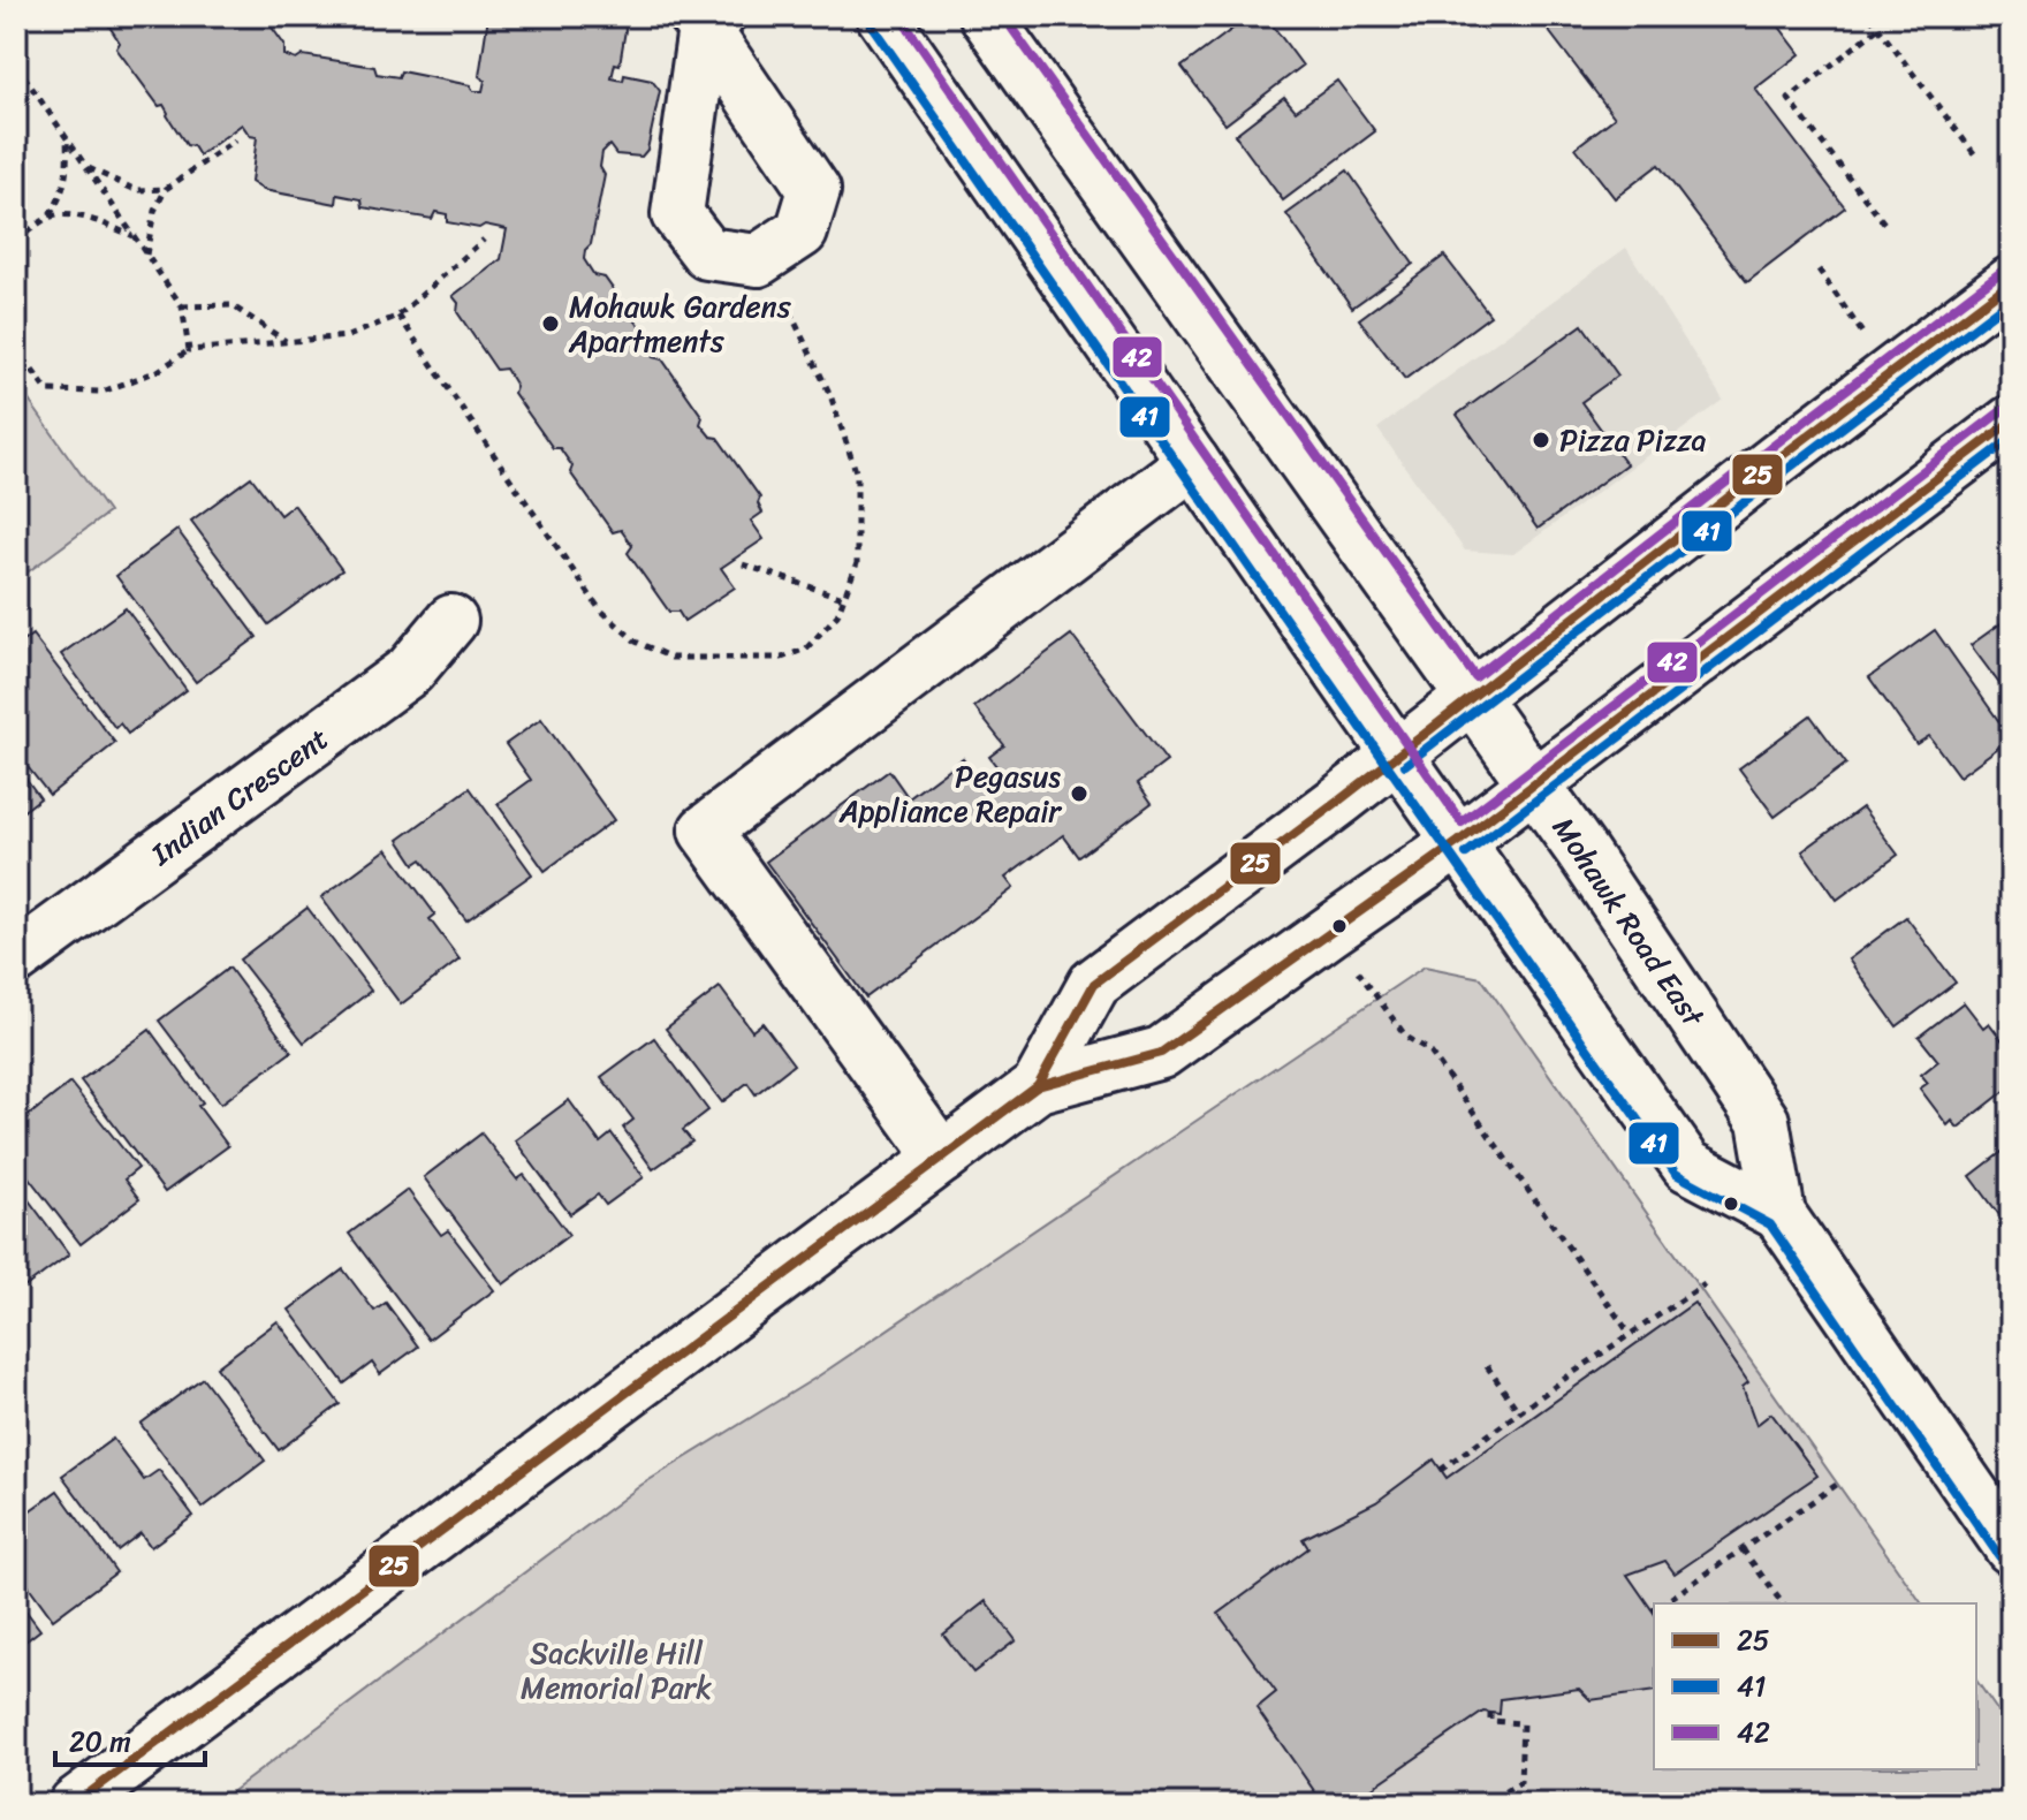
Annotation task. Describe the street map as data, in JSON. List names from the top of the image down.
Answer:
{
  "streets": {
    "main road": ["Indian Crescent", "Mohawk Road East"]
  },
  "parks": ["Sackville Hill Memorial Park"],
  "places": ["Mohawk Gardens Apartments", "Pizza Pizza", "Pegasus Appliance Repair"],
  "lines": ["transit line 42", "transit line 41", "transit line 25"],
  "legend": ["25", "41", "42"],
  "scale_bar": "20 m"
}
